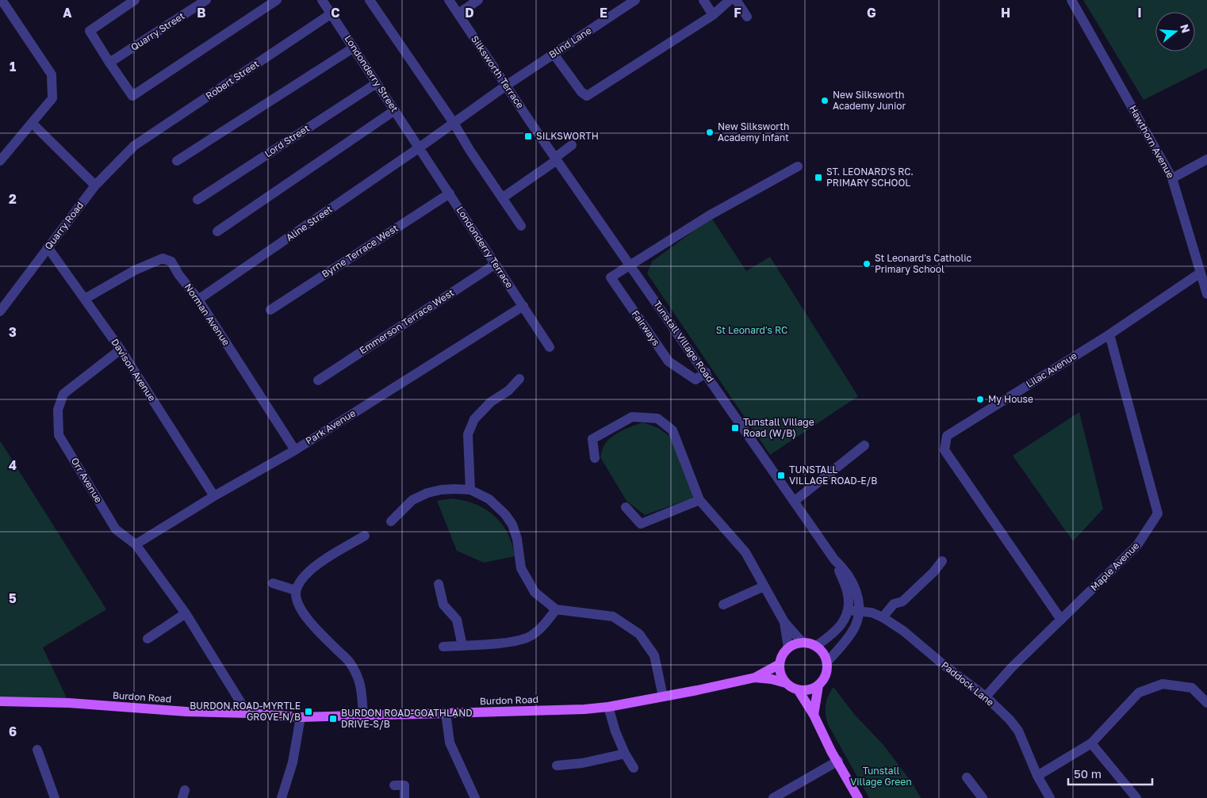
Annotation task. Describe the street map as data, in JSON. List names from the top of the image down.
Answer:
{
  "streets": {
    "main road": ["Burdon Road"],
    "street": [
      "Quarry Street",
      "Blind Lane",
      "Silksworth Terrace",
      "Londonderry Street",
      "Robert Street",
      "Lord Street",
      "Hawthorn Avenue",
      "Aline Street",
      "Quarry Road",
      "Londonderry Terrace",
      "Byrne Terrace West",
      "Norman Avenue",
      "Emmerson Terrace West",
      "Fairways",
      "Tunstall Village Road",
      "Davison Avenue",
      "Lilac Avenue",
      "Park Avenue",
      "Orr Avenue",
      "Maple Avenue",
      "Paddock Lane"
    ]
  },
  "crossings": [
    ["Blind Lane", "Silksworth Terrace"],
    ["Blind Lane", "Aline Street"],
    ["Silksworth Terrace", "Tunstall Village Road"],
    ["Londonderry Street", "Robert Street"],
    ["Londonderry Street", "Lord Street"],
    ["Londonderry Street", "Aline Street"],
    ["Londonderry Street", "Londonderry Terrace"],
    ["Robert Street", "Quarry Road"],
    ["Hawthorn Avenue", "Lilac Avenue"],
    ["Aline Street", "Londonderry Terrace"],
    ["Aline Street", "Norman Avenue"],
    ["Quarry Road", "Davison Avenue"],
    ["Londonderry Terrace", "Byrne Terrace West"],
    ["Londonderry Terrace", "Emmerson Terrace West"],
    ["Londonderry Terrace", "Park Avenue"],
    ["Norman Avenue", "Davison Avenue"],
    ["Norman Avenue", "Park Avenue"],
    ["Fairways", "Tunstall Village Road"],
    ["Tunstall Village Road", "Paddock Lane"],
    ["Tunstall Village Road", "Burdon Road"],
    ["Davison Avenue", "Park Avenue"],
    ["Davison Avenue", "Orr Avenue"],
    ["Lilac Avenue", "Maple Avenue"],
    ["Park Avenue", "Orr Avenue"],
    ["Orr Avenue", "Burdon Road"],
    ["Maple Avenue", "Paddock Lane"]
  ],
  "parks": ["St Leonard's RC", "Tunstall Village Green"],
  "places": {
    "other": [
      "New Silksworth Academy Junior",
      "New Silksworth Academy Infant",
      "St Leonard's Catholic Primary School",
      "My House"
    ],
    "transit": [
      "SILKSWORTH",
      "ST. LEONARD'S RC. PRIMARY SCHOOL",
      "Tunstall Village Road (W/B)",
      "TUNSTALL VILLAGE ROAD-E/B",
      "BURDON ROAD-MYRTLE GROVE-N/B",
      "BURDON ROAD-GOATHLAND DRIVE-S/B"
    ]
  },
  "scale_bar": "50 m",
  "north": "right",
  "grid": {
    "columns": [
      "A",
      "B",
      "C",
      "D",
      "E",
      "F",
      "G",
      "H",
      "I"
    ],
    "rows": [
      "1",
      "2",
      "3",
      "4",
      "5",
      "6"
    ]
  }
}
